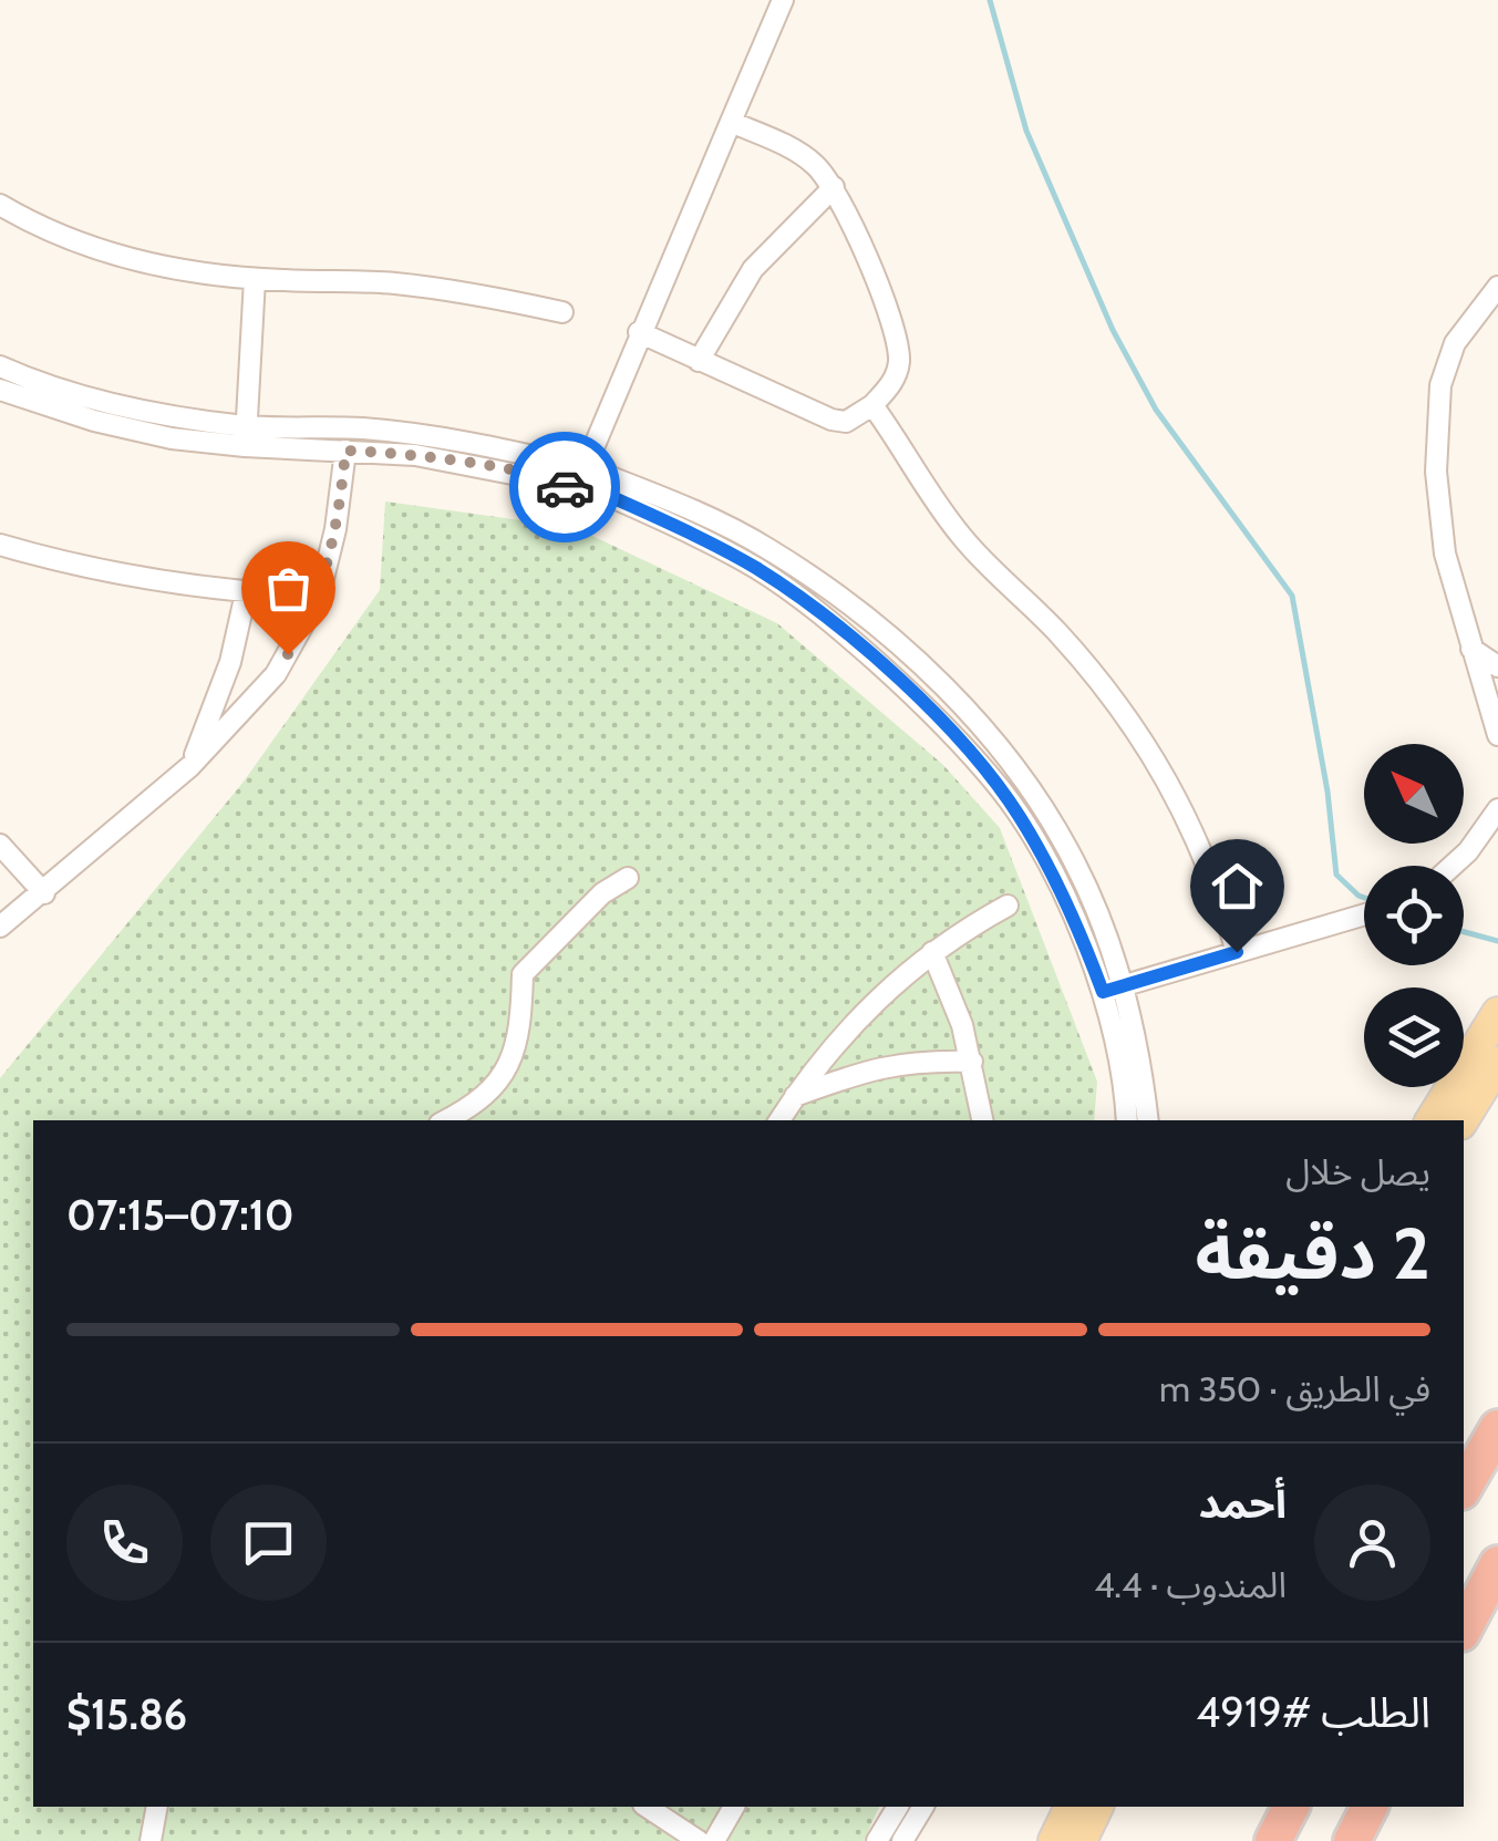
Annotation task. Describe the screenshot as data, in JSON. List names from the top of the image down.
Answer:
{
  "north": "top left",
  "page": {
    "heading": ["2 دقيقة", "يصل خلال", "07:10–07:15"],
    "panel": [
      "أحمد",
      "المندوب · 4.4",
      "الطلب #4919",
      "$15.86"
    ],
    "bar": "في الطريق · 350 m"
  }
}
